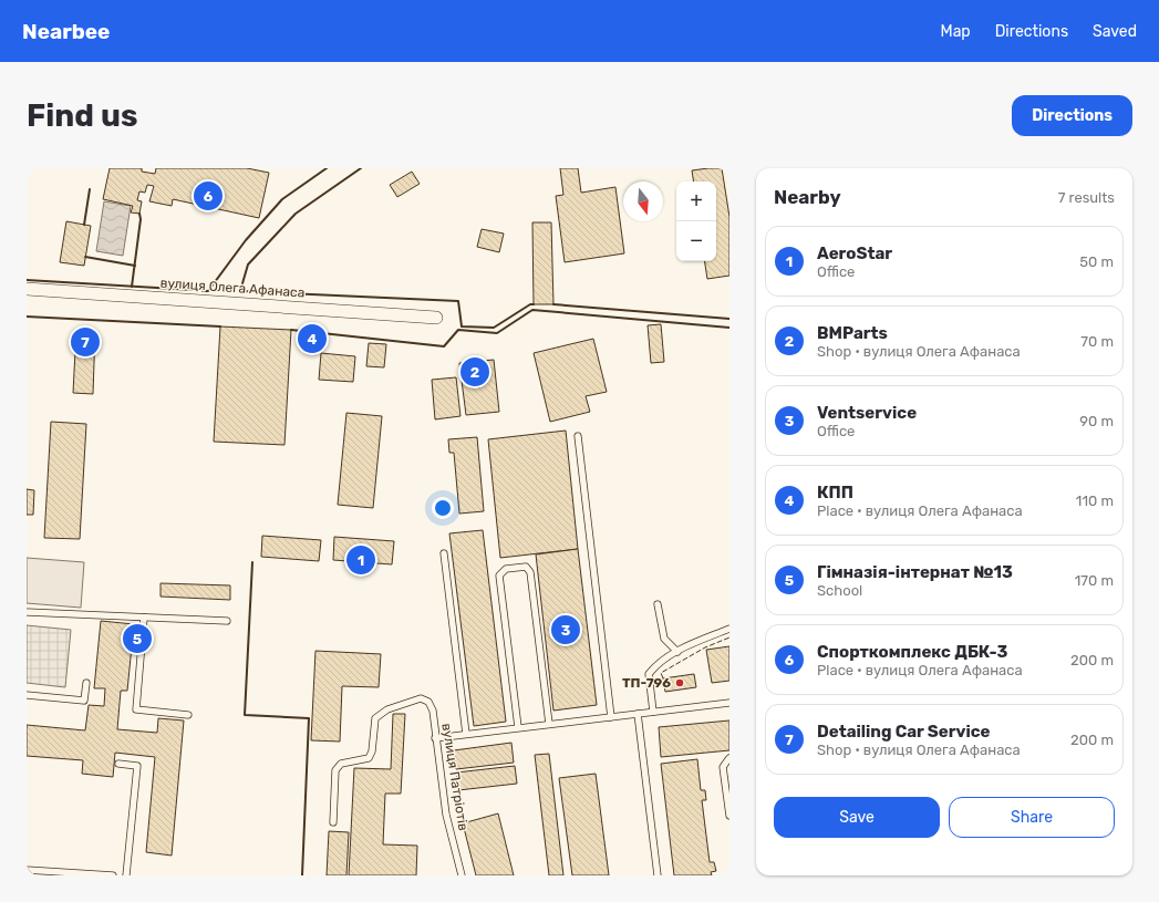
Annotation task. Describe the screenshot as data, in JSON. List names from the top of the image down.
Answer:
{
  "streets": {
    "street": ["вулиця Олега Афанаса"],
    "lane": ["вулиця Патріотів"]
  },
  "places": ["ТП-796"],
  "north": "bottom",
  "page": {
    "header": "Nearbee",
    "nav": ["Map", "Directions", "Saved"],
    "buttons": [
      "Directions",
      ["Save", "Share"]
    ],
    "title": "Find us",
    "heading": ["Nearby", "7 results"],
    "pins": [
      "6",
      "4",
      "7",
      "2",
      "1",
      "3",
      "5"
    ],
    "map_buttons": ["+", "−"],
    "list": [
      {
        "mark": "1",
        "name": "AeroStar",
        "note": "Office",
        "value": "50 m"
      },
      {
        "mark": "2",
        "name": "BMParts",
        "note": "Shop · вулиця Олега Афанаса",
        "value": "70 m"
      },
      {
        "mark": "3",
        "name": "Ventservice",
        "note": "Office",
        "value": "90 m"
      },
      {
        "mark": "4",
        "name": "КПП",
        "note": "Place · вулиця Олега Афанаса",
        "value": "110 m"
      },
      {
        "mark": "5",
        "name": "Гімназія-інтернат №13",
        "note": "School",
        "value": "170 m"
      },
      {
        "mark": "6",
        "name": "Спорткомплекс ДБК-3",
        "note": "Place · вулиця Олега Афанаса",
        "value": "200 m"
      },
      {
        "mark": "7",
        "name": "Detailing Car Service",
        "note": "Shop · вулиця Олега Афанаса",
        "value": "200 m"
      }
    ]
  }
}
